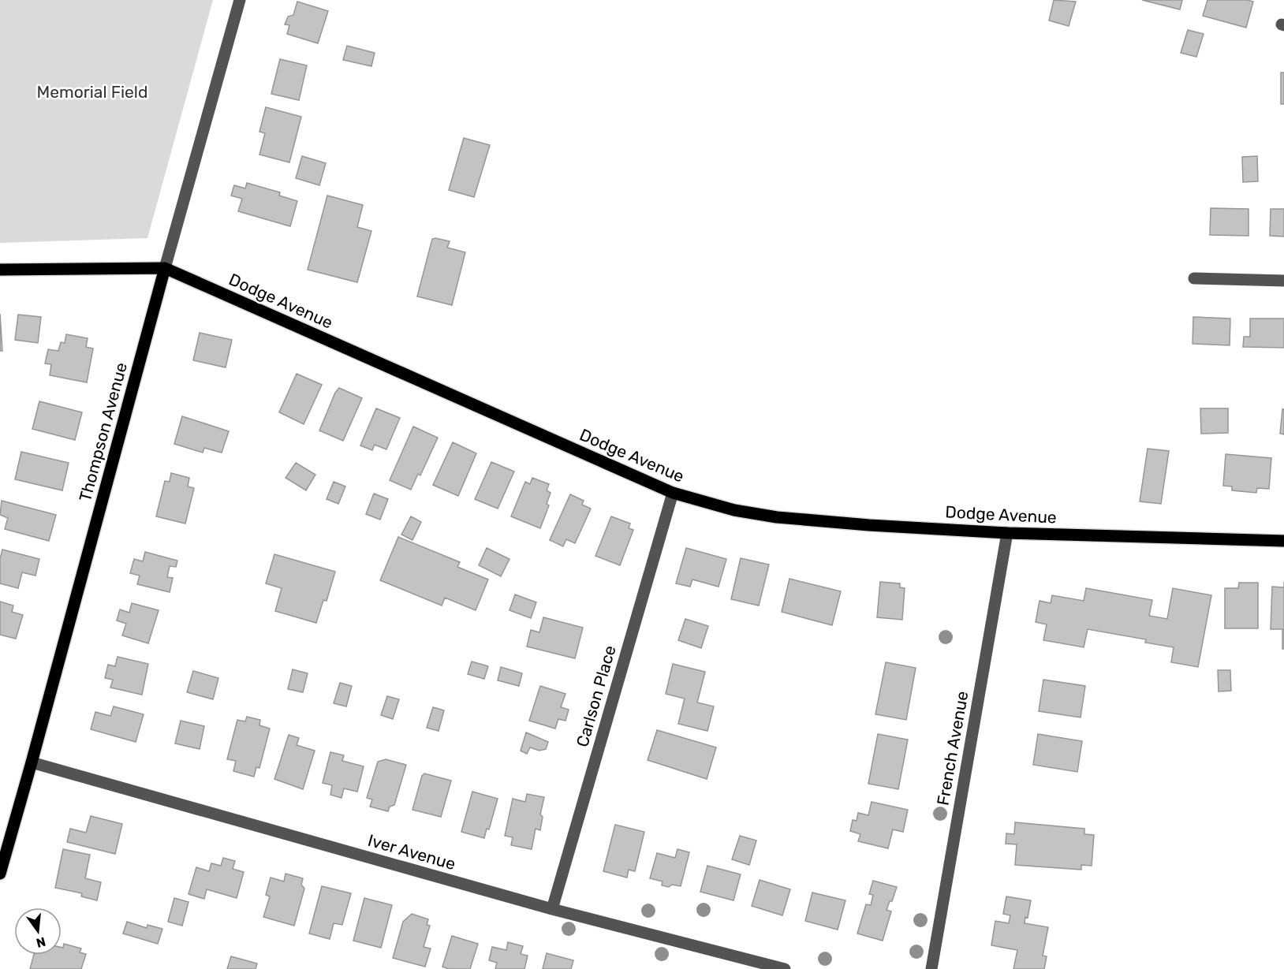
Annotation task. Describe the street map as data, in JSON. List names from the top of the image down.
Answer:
{
  "streets": {
    "main road": ["Dodge Avenue", "Thompson Avenue"],
    "street": ["Carlson Place", "French Avenue", "Iver Avenue"]
  },
  "crossings": [
    ["Dodge Avenue", "Thompson Avenue"],
    ["Dodge Avenue", "Carlson Place"],
    ["Dodge Avenue", "French Avenue"],
    ["Thompson Avenue", "Iver Avenue"],
    ["Carlson Place", "Iver Avenue"]
  ],
  "parks": ["Memorial Field"],
  "north": "bottom"
}
